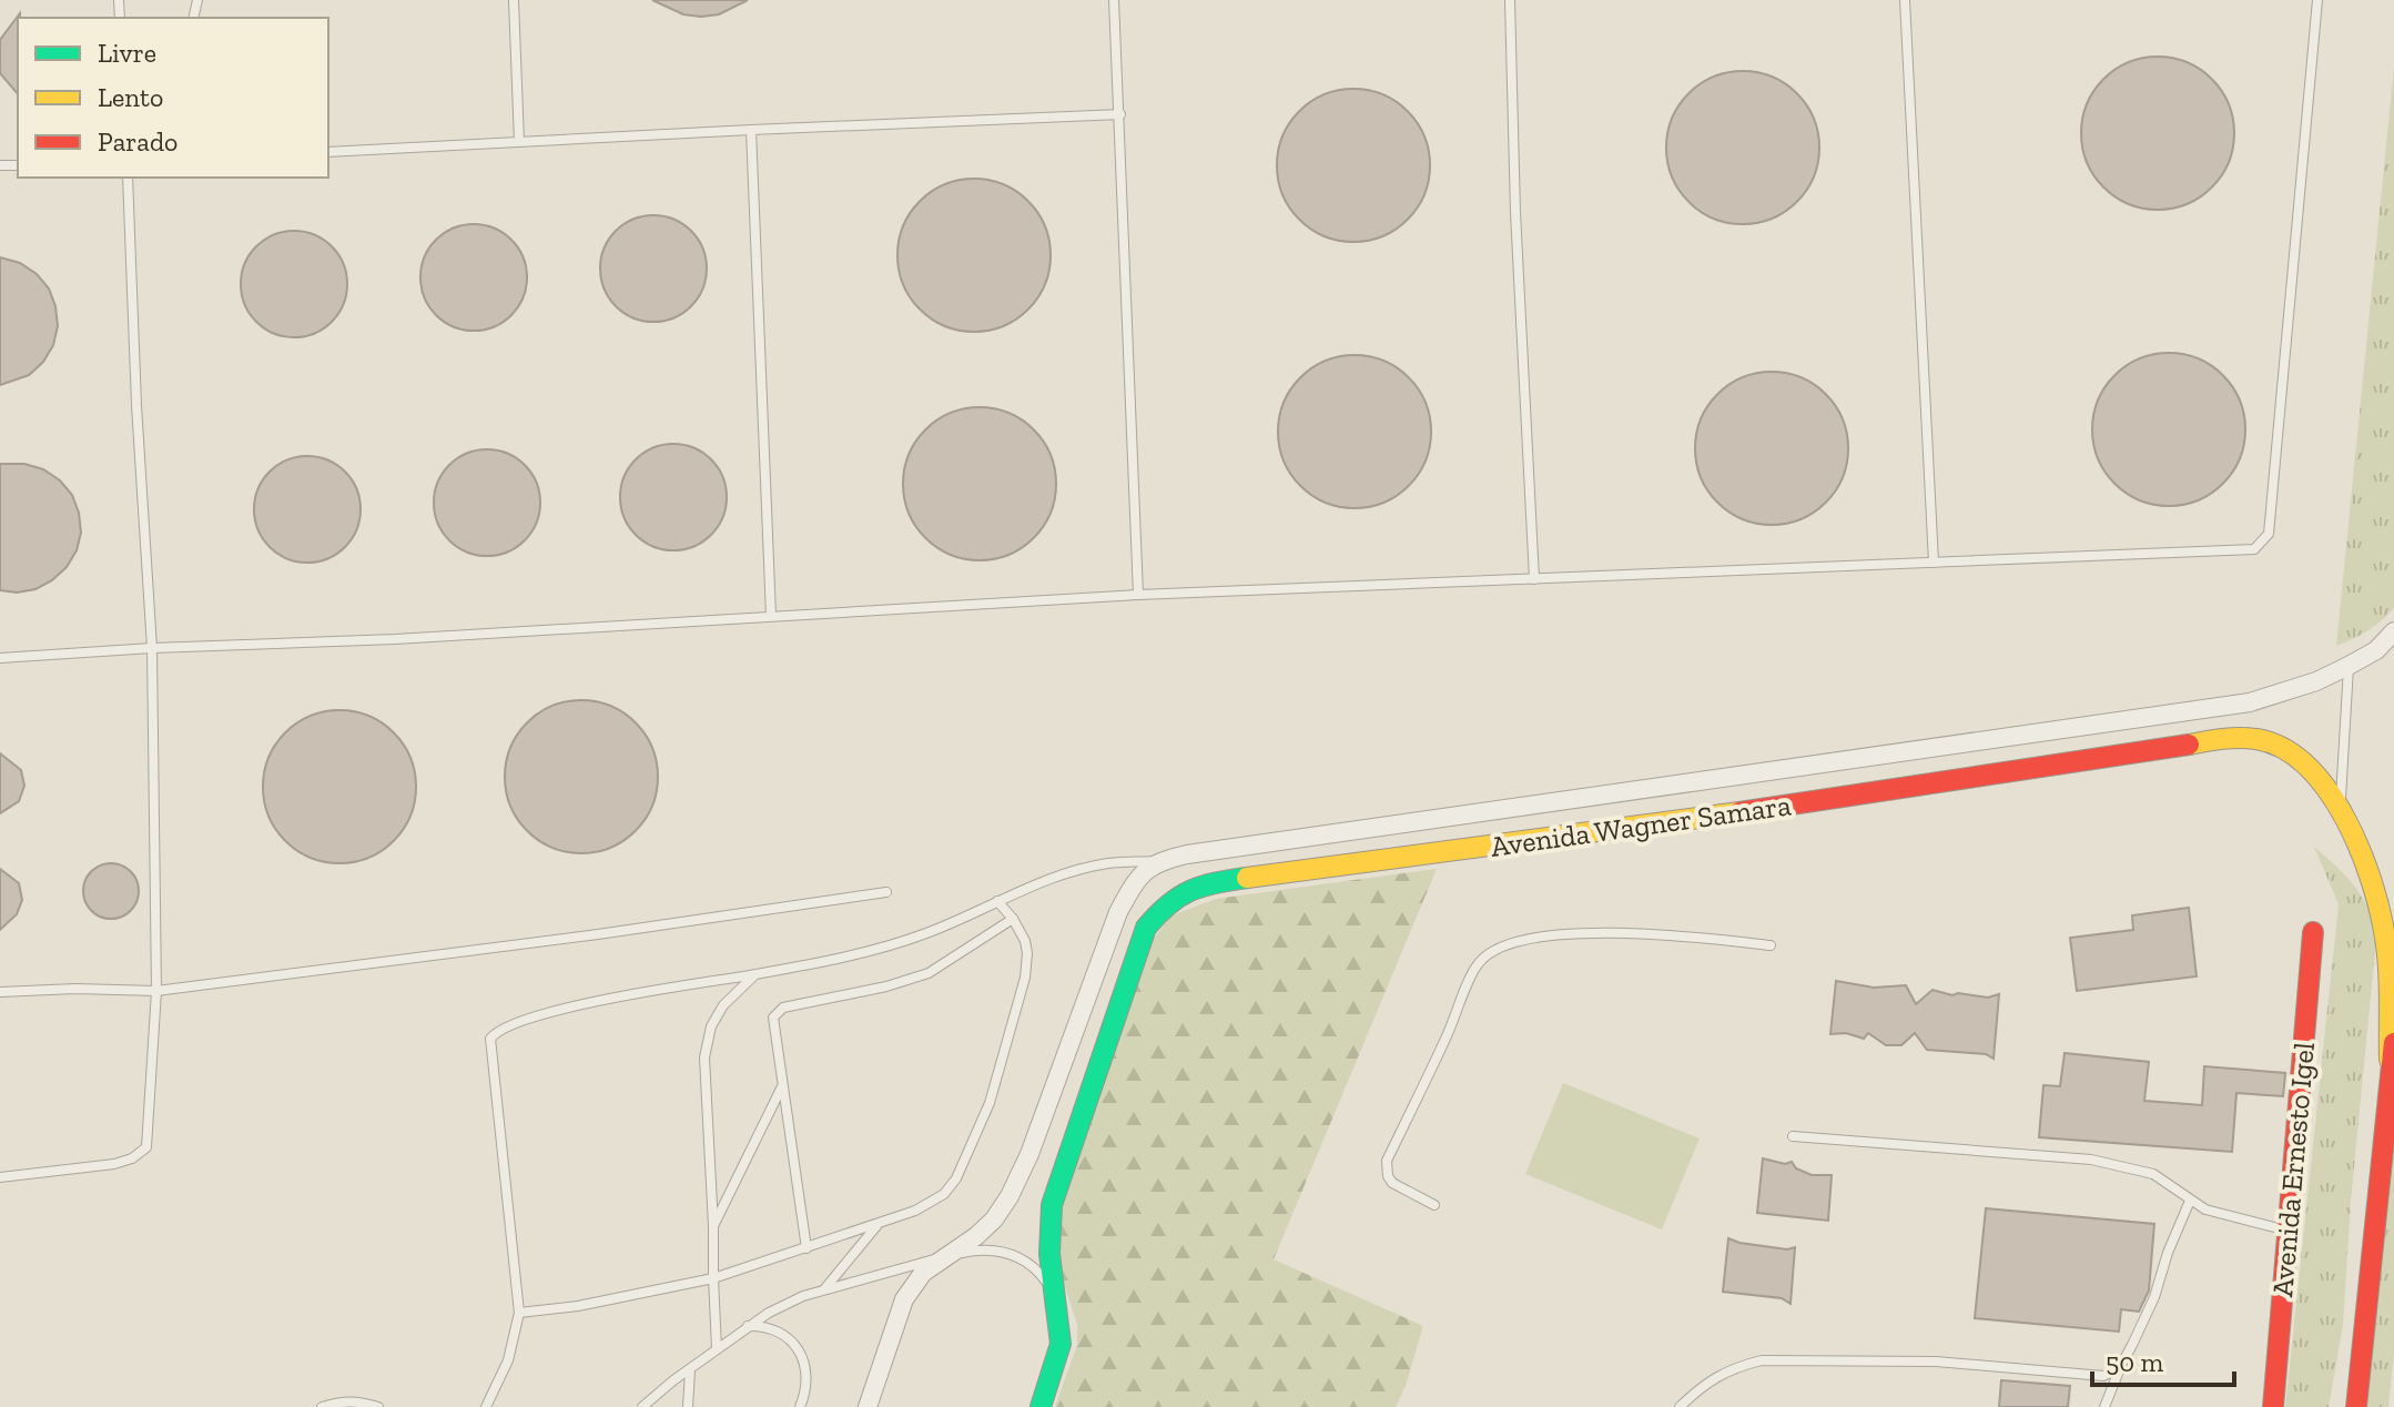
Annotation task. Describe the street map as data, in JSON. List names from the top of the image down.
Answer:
{
  "streets": {
    "main road": ["Avenida Wagner Samara", "Avenida Ernesto Igel"]
  },
  "legend": ["Livre", "Lento", "Parado"],
  "scale_bar": "50 m"
}
